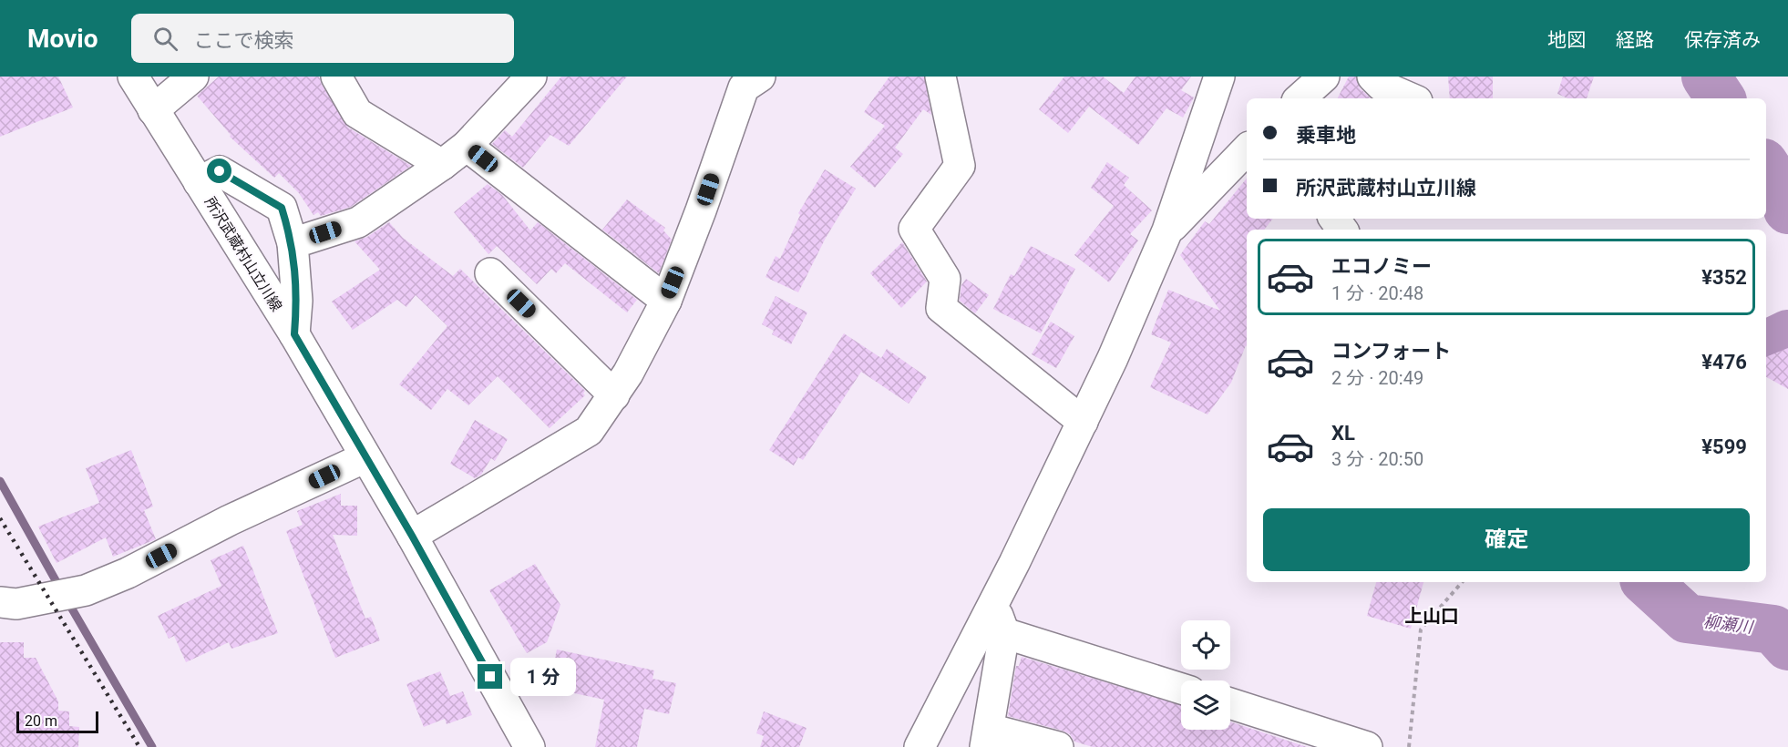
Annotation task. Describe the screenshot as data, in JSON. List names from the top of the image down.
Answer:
{
  "streets": {
    "street": ["所沢武蔵村山立川線"]
  },
  "districts": ["上山口"],
  "water": ["柳瀬川"],
  "scale_bar": "20 m",
  "page": {
    "header": "Movio",
    "search": "ここで検索",
    "nav": ["地図", "経路", "保存済み"],
    "banner": ["乗車地", "所沢武蔵村山立川線"],
    "list": [
      {
        "name": "エコノミー",
        "note": "1 分 · 20:48",
        "value": "¥352"
      },
      {
        "name": "コンフォート",
        "note": "2 分 · 20:49",
        "value": "¥476"
      },
      {
        "name": "XL",
        "note": "3 分 · 20:50",
        "value": "¥599"
      }
    ],
    "buttons": "確定",
    "bubble": "1 分",
    "scale": "20 m"
  }
}
